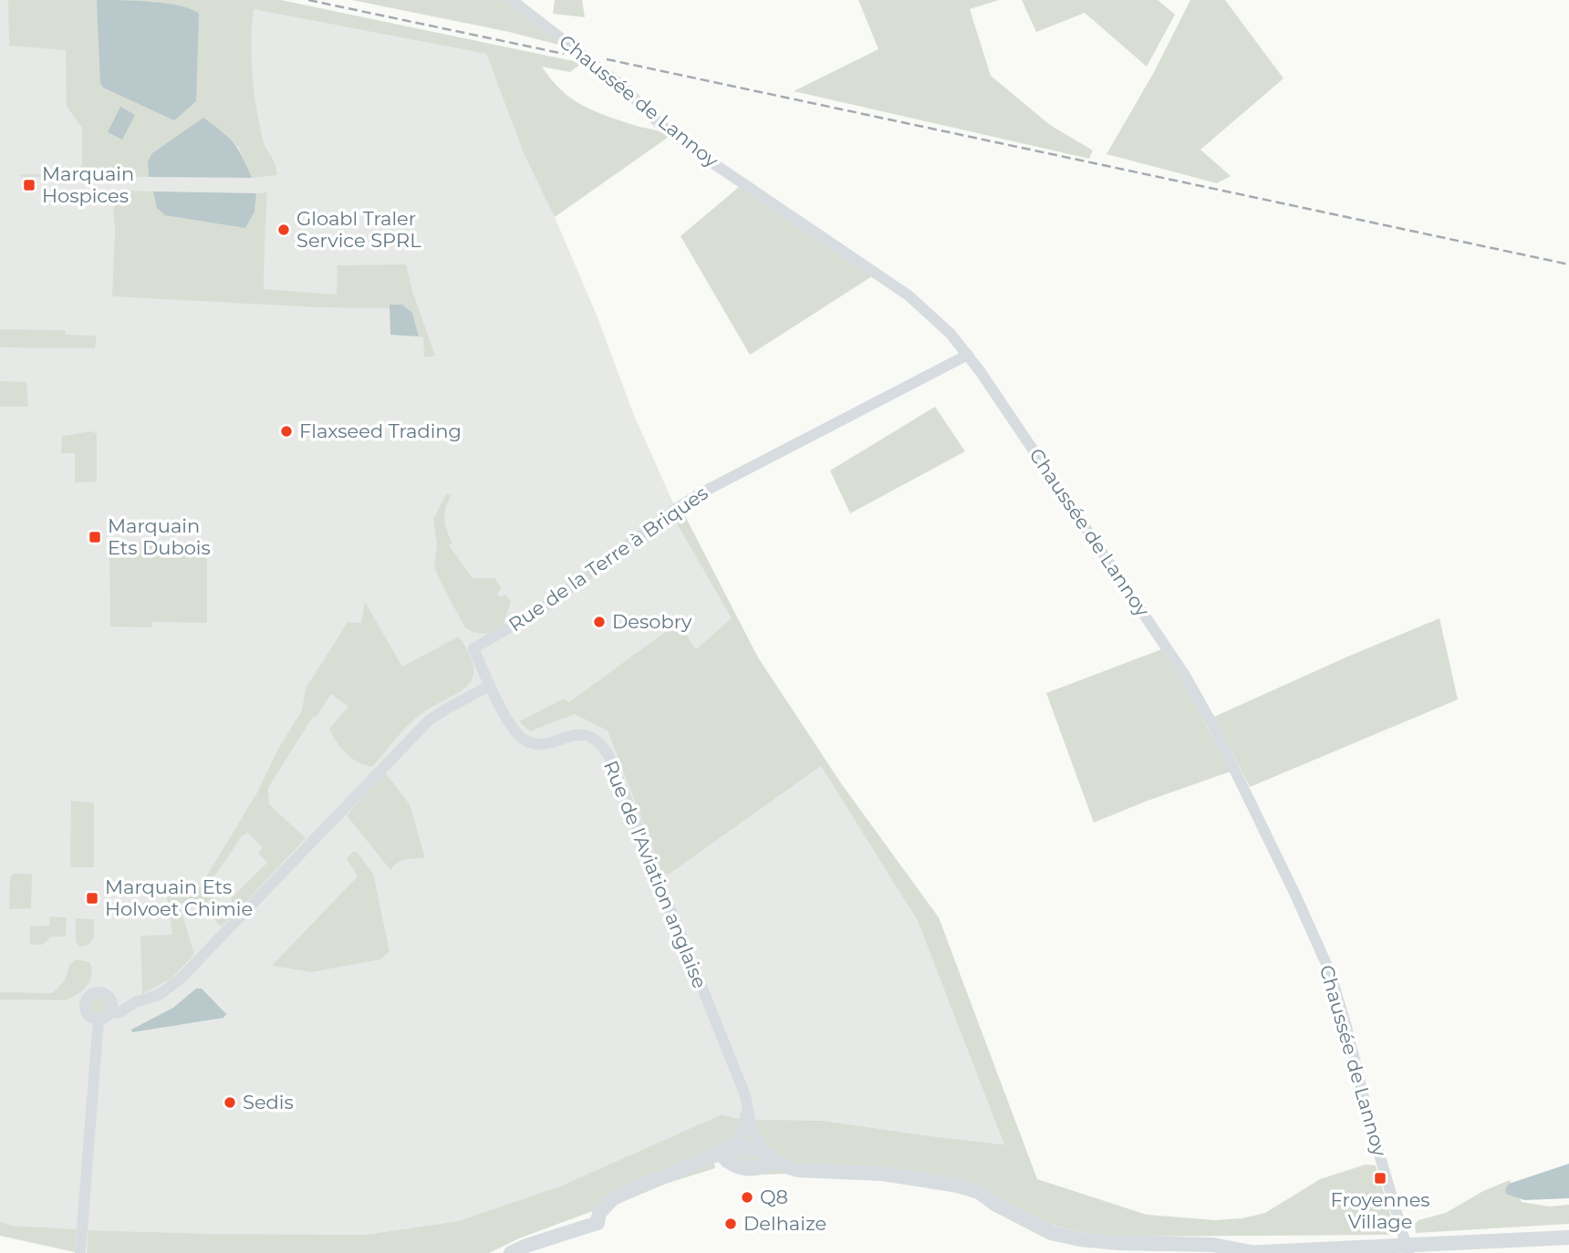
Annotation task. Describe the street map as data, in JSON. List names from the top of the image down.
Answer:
{
  "streets": {
    "main road": ["Chaussée de Lannoy", "Rue de la Terre à Briques", "Rue de l'Aviation anglaise"]
  },
  "crossings": [
    ["Chaussée de Lannoy", "Rue de la Terre à Briques"],
    ["Rue de la Terre à Briques", "Rue de l'Aviation anglaise"]
  ],
  "places": {
    "transit": [
      "Marquain Hospices",
      "Marquain Ets Dubois",
      "Marquain Ets Holvoet Chimie",
      "Froyennes Village"
    ],
    "other": [
      "Gloabl Traler Service SPRL",
      "Flaxseed Trading",
      "Desobry",
      "Sedis",
      "Q8",
      "Delhaize"
    ]
  }
}
